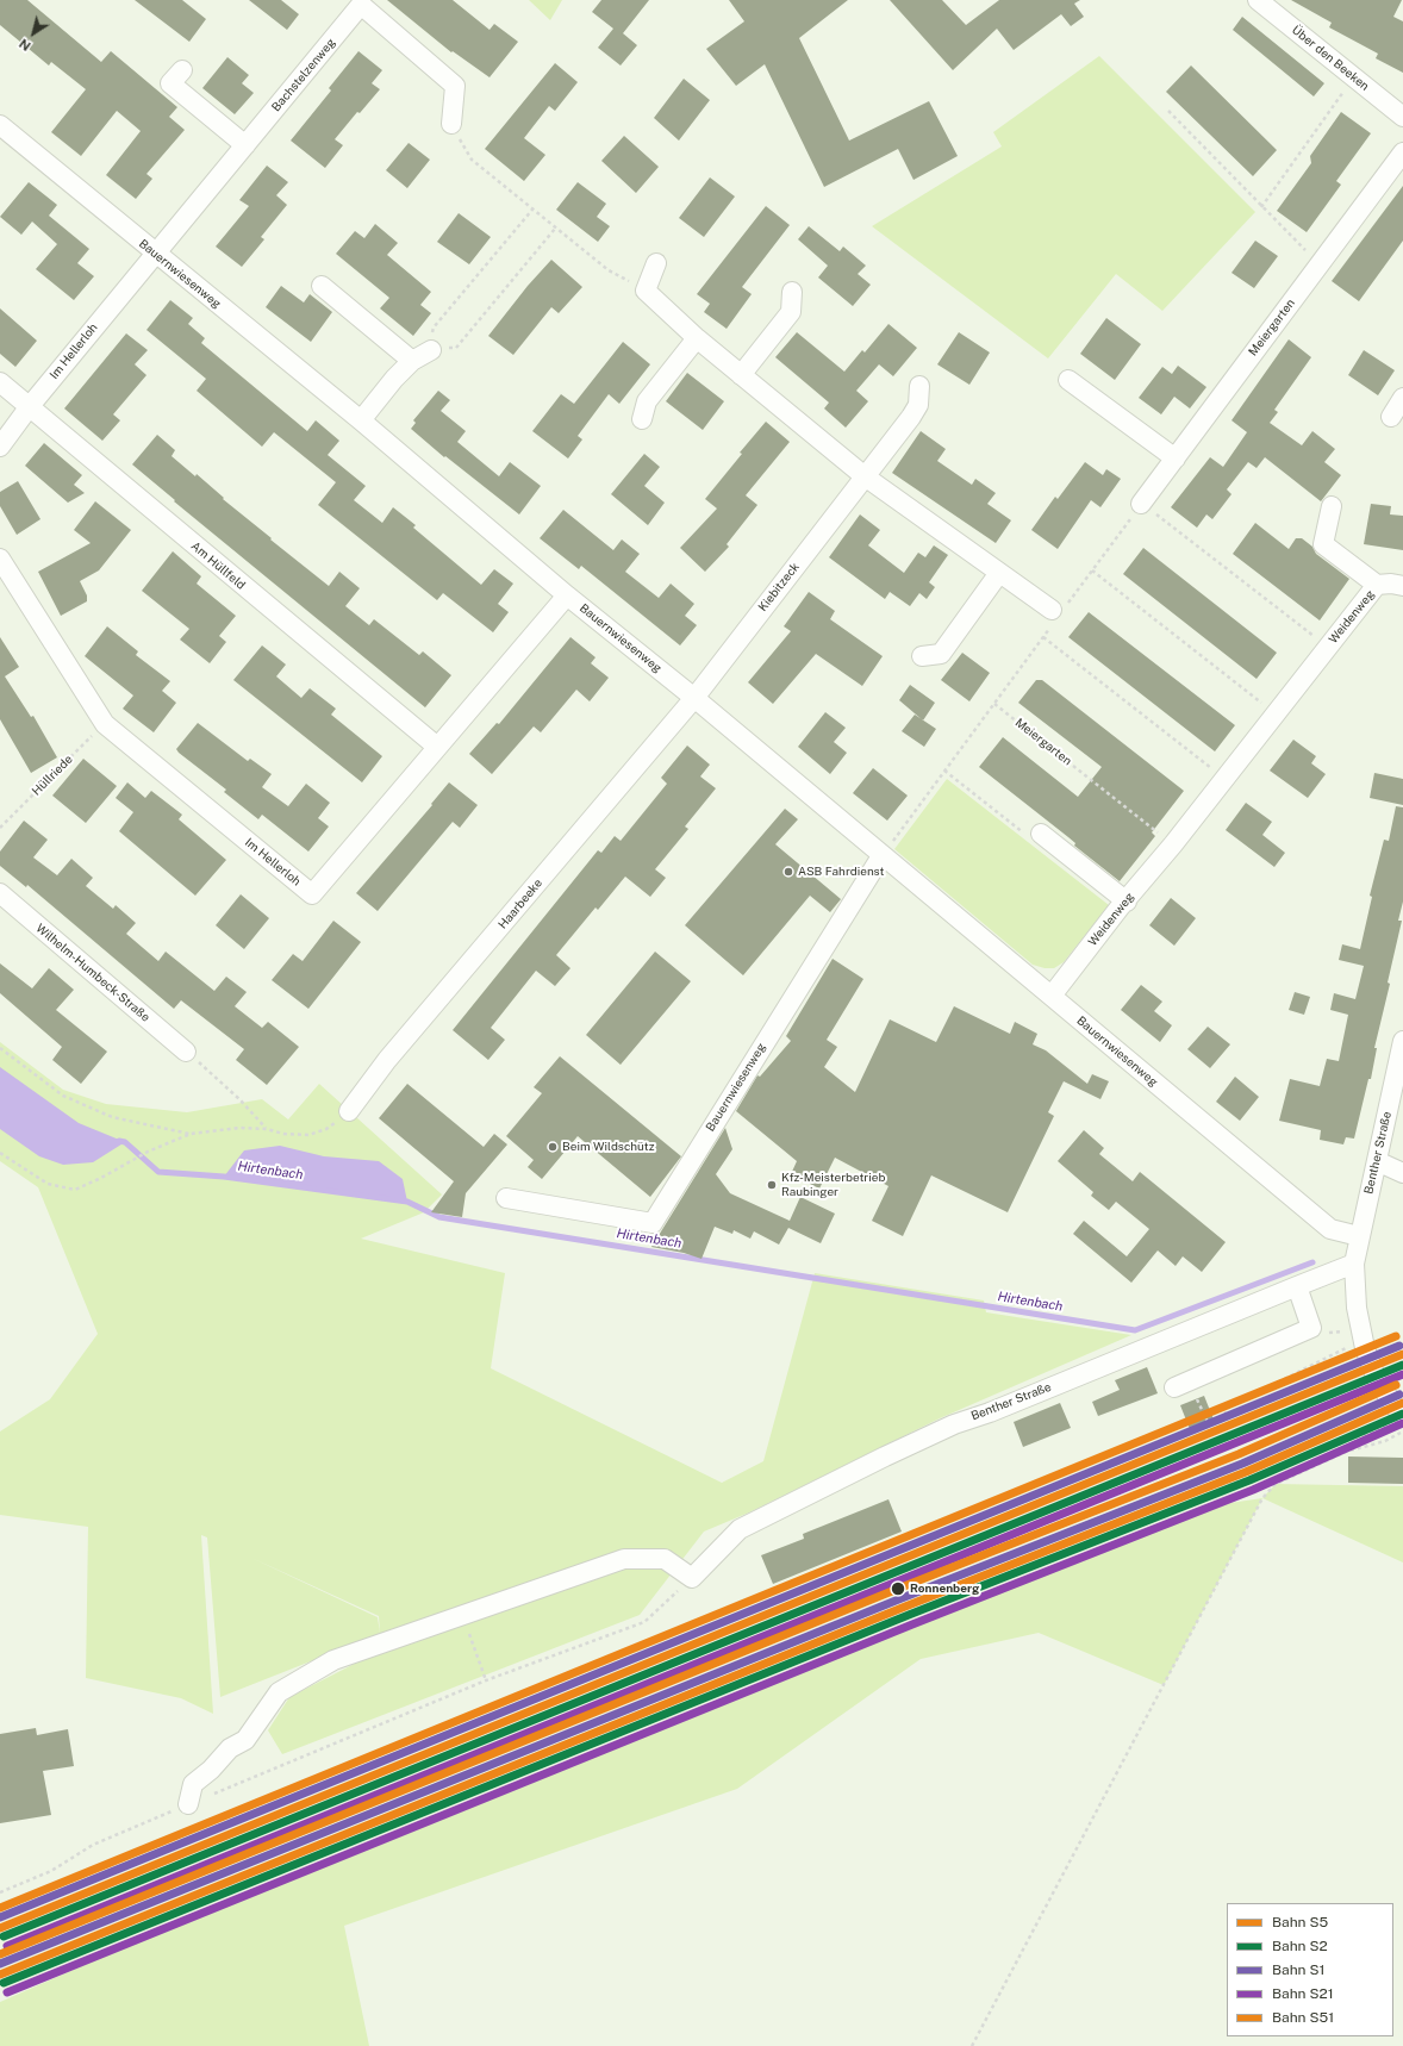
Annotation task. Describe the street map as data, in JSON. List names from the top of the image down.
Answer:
{
  "streets": {
    "street": [
      "Über den Beeken",
      "Bachstelzenweg",
      "Bauernwiesenweg",
      "Meiergarten",
      "Im Hellerloh",
      "Am Hüllfeld",
      "Kiebitzeck",
      "Weidenweg",
      "Haarbeeke",
      "Wilhelm-Humbeck-Straße",
      "Benther Straße"
    ],
    "path": ["Hüllriede"]
  },
  "crossings": [
    ["Bachstelzenweg", "Bauernwiesenweg"],
    ["Bachstelzenweg", "Im Hellerloh"],
    ["Bauernwiesenweg", "Im Hellerloh"],
    ["Bauernwiesenweg", "Kiebitzeck"],
    ["Bauernwiesenweg", "Weidenweg"],
    ["Bauernwiesenweg", "Haarbeeke"],
    ["Bauernwiesenweg", "Benther Straße"],
    ["Meiergarten", "Weidenweg"],
    ["Im Hellerloh", "Am Hüllfeld"],
    ["Im Hellerloh", "Hüllriede"],
    ["Kiebitzeck", "Haarbeeke"]
  ],
  "water": ["Hirtenbach"],
  "places": [
    "ASB Fahrdienst",
    "Beim Wildschütz",
    "Kfz-Meisterbetrieb Raubinger",
    "Ronnenberg"
  ],
  "lines": [
    "rail line S51",
    "rail line S1",
    "rail line S5",
    "rail line S2",
    "rail line S21"
  ],
  "legend": [
    "Bahn S5",
    "Bahn S2",
    "Bahn S1",
    "Bahn S21",
    "Bahn S51"
  ],
  "north": "bottom left"
}
